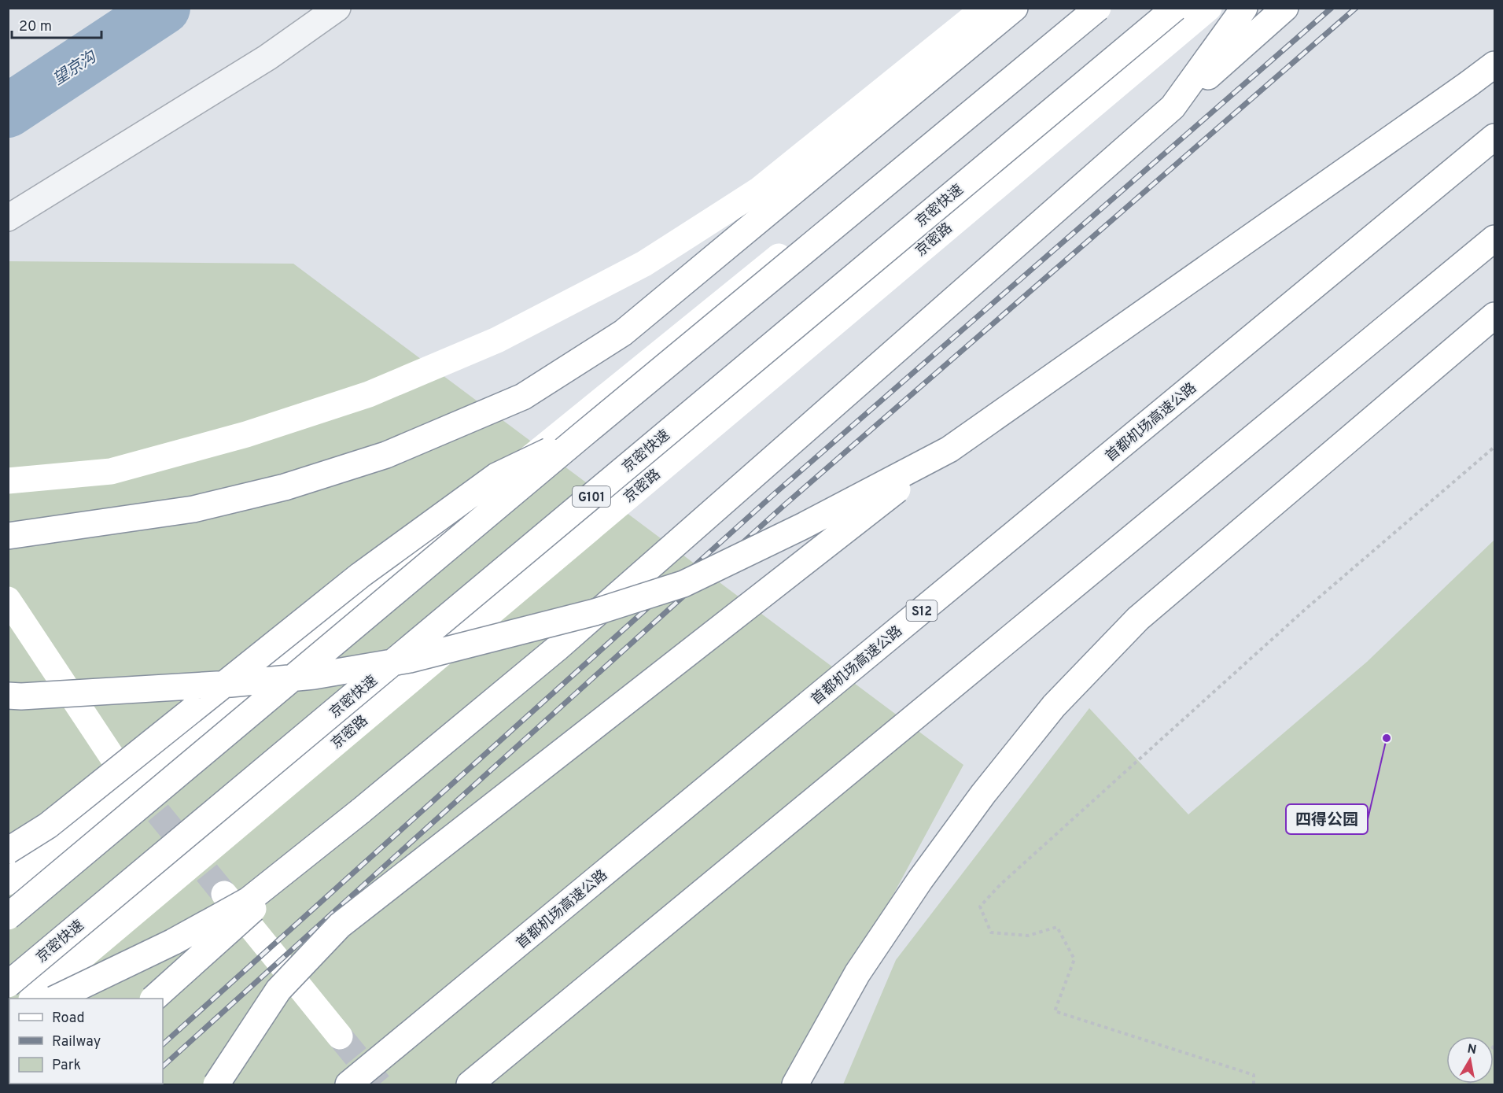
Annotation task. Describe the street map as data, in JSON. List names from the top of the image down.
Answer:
{
  "streets": {
    "main road": [
      "京密快速",
      "京密路",
      "首都机场高速公路",
      "G101",
      "S12"
    ]
  },
  "water": ["望京沟"],
  "places": ["四得公园"],
  "legend": ["Road", "Railway", "Park"],
  "scale_bar": "20 m",
  "north": "top"
}
